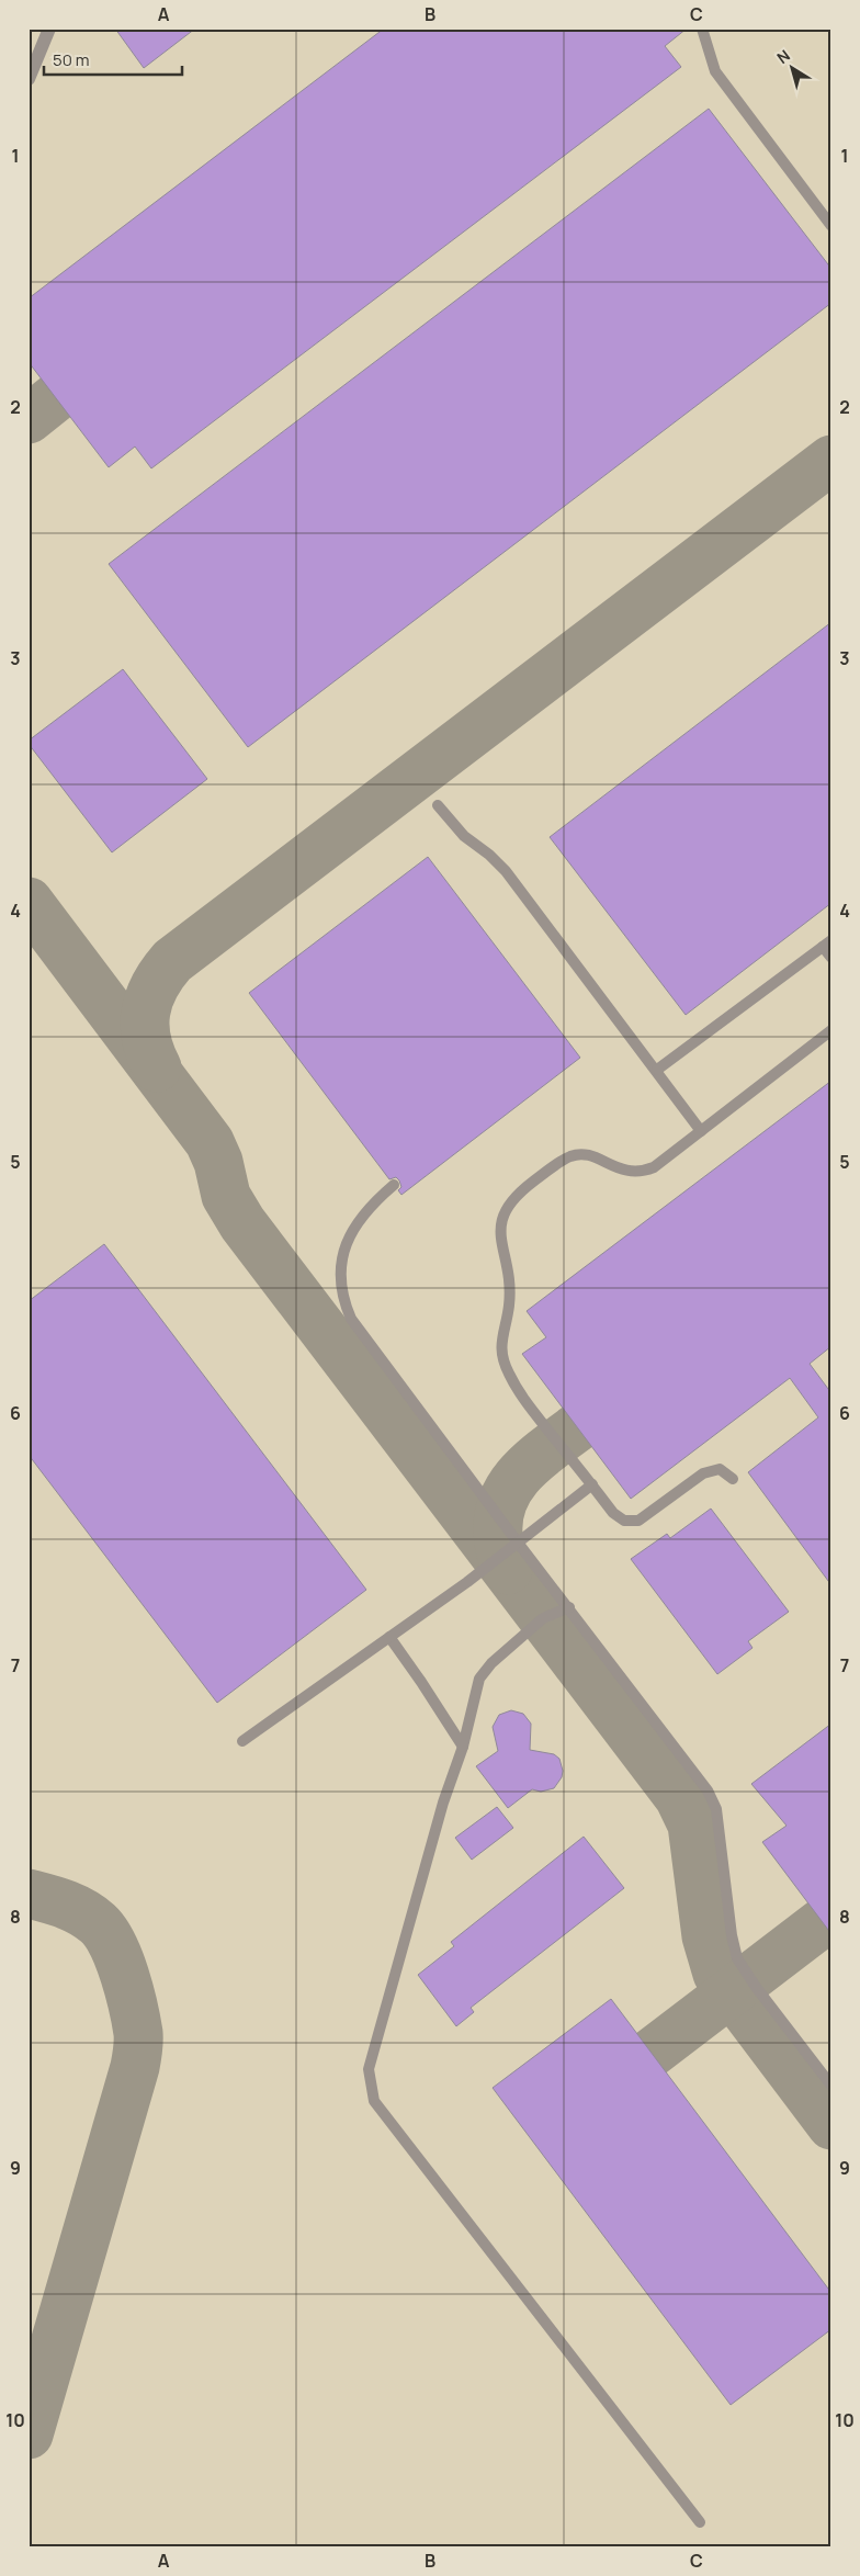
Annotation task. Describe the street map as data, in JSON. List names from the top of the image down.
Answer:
{
  "scale_bar": "50 m",
  "north": "top left",
  "grid": {
    "columns": ["A", "B", "C"],
    "rows": [
      "1",
      "2",
      "3",
      "4",
      "5",
      "6",
      "7",
      "8",
      "9",
      "10"
    ]
  }
}
